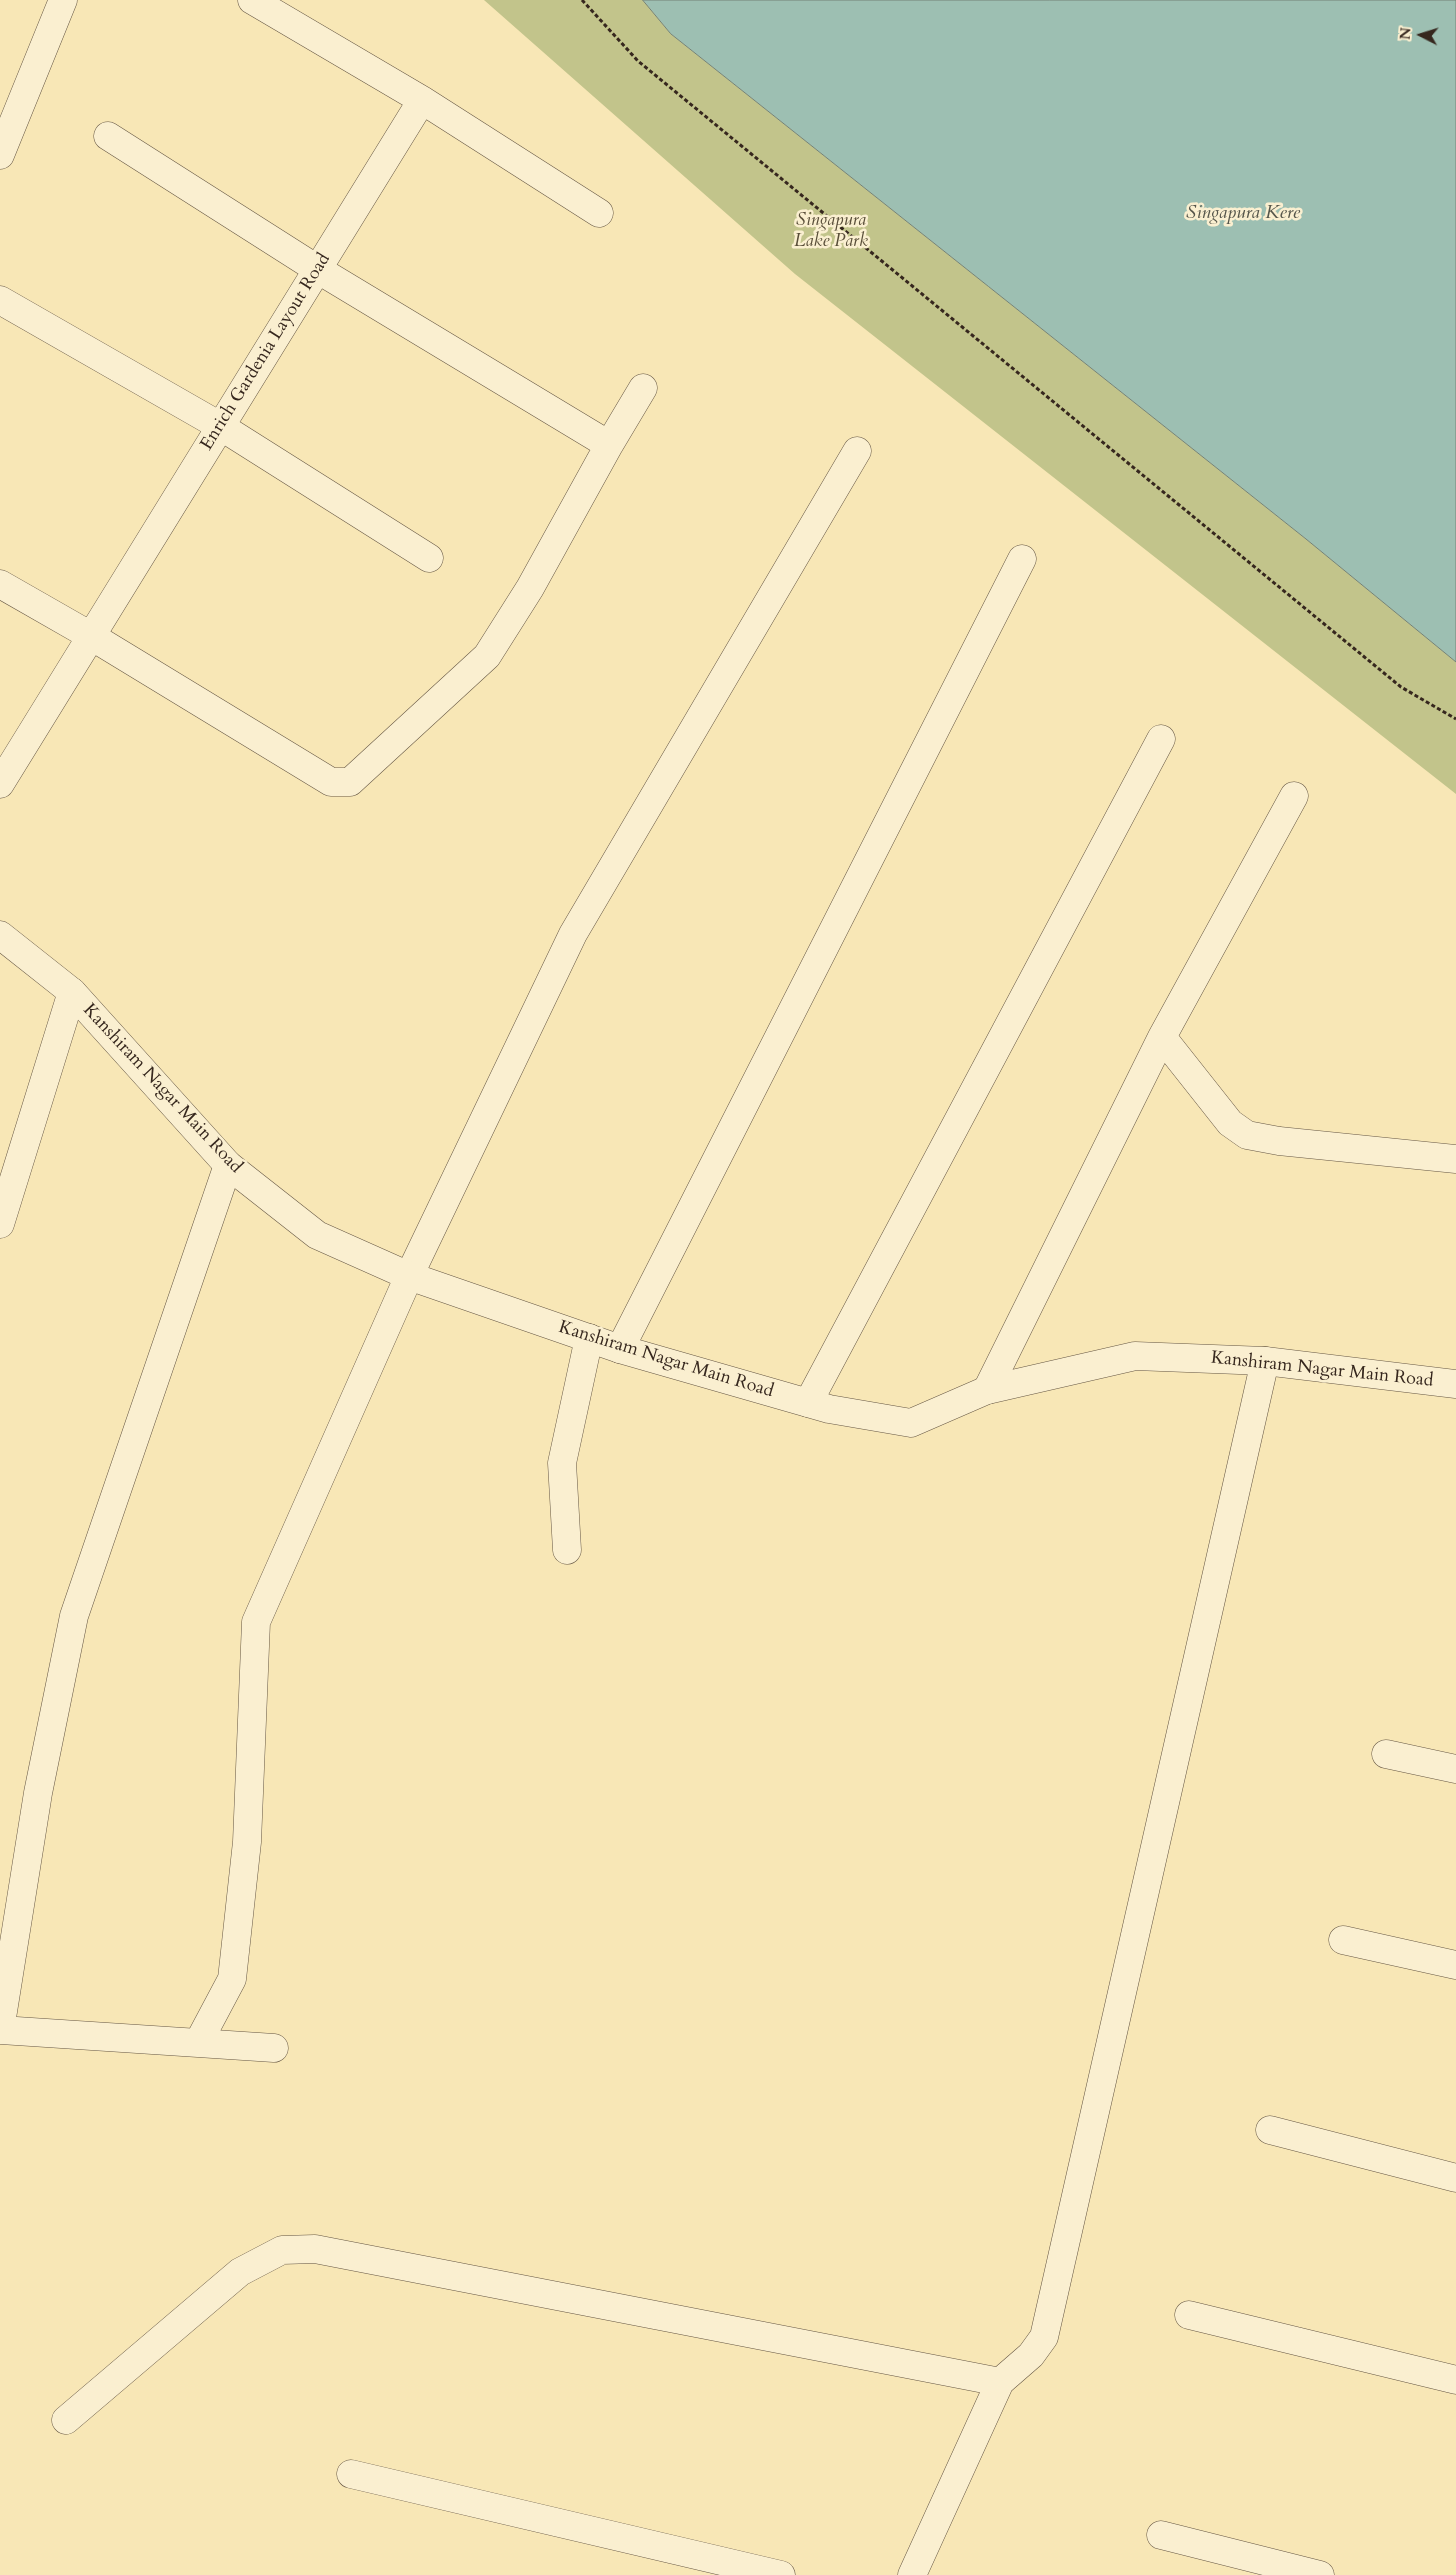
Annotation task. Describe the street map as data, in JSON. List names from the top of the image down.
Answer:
{
  "streets": {
    "street": ["Enrich Gardenia Layout Road", "Kanshiram Nagar Main Road"]
  },
  "water": ["Singapura Kere"],
  "parks": ["Singapura Lake Park"],
  "north": "left"
}
